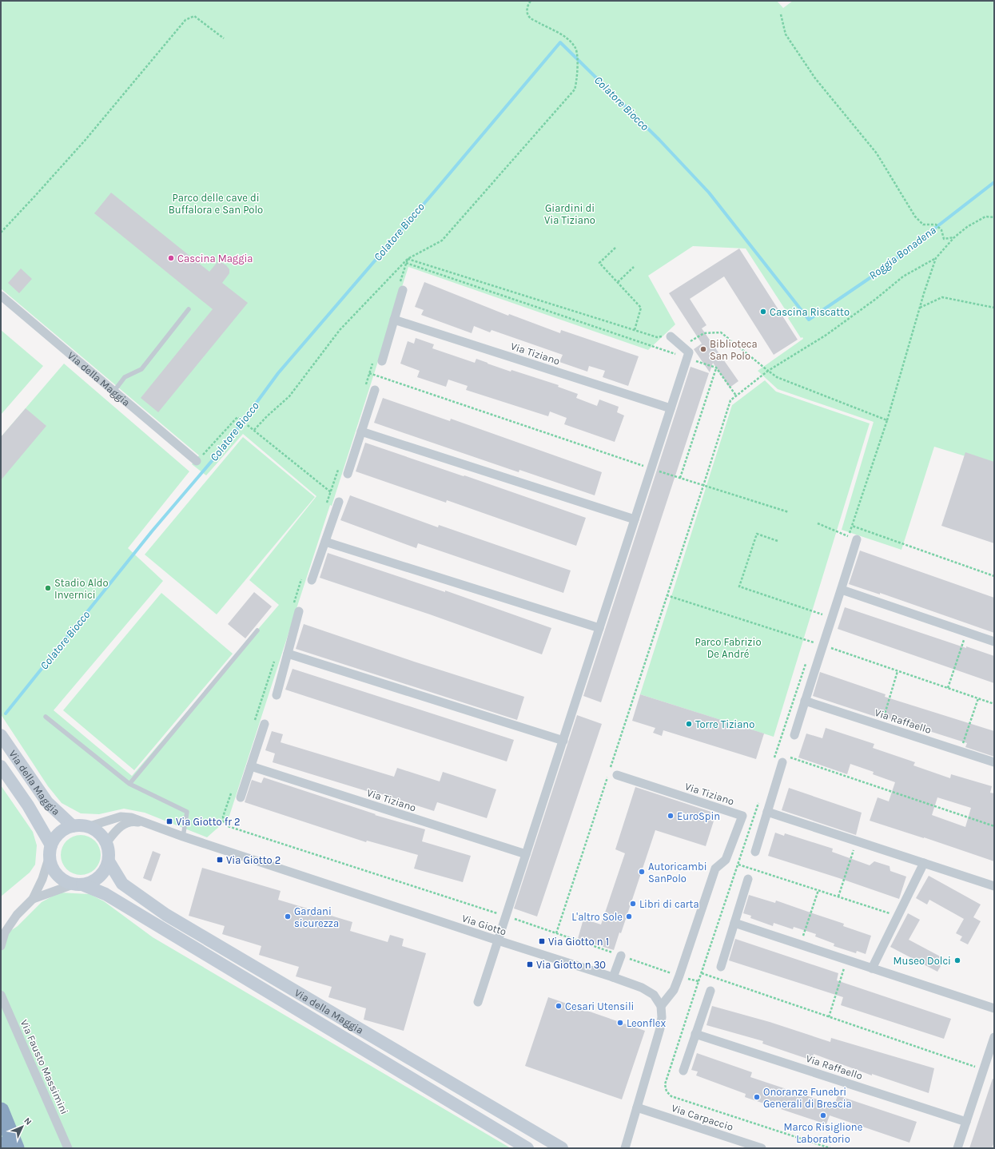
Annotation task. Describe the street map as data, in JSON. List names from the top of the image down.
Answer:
{
  "streets": {
    "street": [
      "Via Tiziano",
      "Via della Maggia",
      "Via Raffaello",
      "Via Giotto",
      "Via Fausto Massimini",
      "Via Carpaccio"
    ]
  },
  "crossings": [
    ["Via Tiziano", "Via Giotto"],
    ["Via della Maggia", "Via Giotto"]
  ],
  "water": ["Colatore Biocco", "Roggia Bonadena"],
  "parks": ["Parco delle cave di Buffalora e San Polo", "Giardini di Via Tiziano", "Parco Fabrizio De André"],
  "places": {
    "other": [
      "Cascina Maggia",
      "Cascina Riscatto",
      "Biblioteca San Polo",
      "Stadio Aldo Invernici",
      "Torre Tiziano",
      "EuroSpin",
      "Autoricambi SanPolo",
      "Libri di carta",
      "Gardani sicurezza",
      "L'altro Sole",
      "Museo Dolci",
      "Cesari Utensili",
      "Leonflex",
      "Onoranze Funebri Generali di Brescia",
      "Marco Risiglione Laboratorio"
    ],
    "transit": [
      "Via Giotto fr 2",
      "Via Giotto 2",
      "Via Giotto n 1",
      "Via Giotto n 30"
    ]
  },
  "north": "top right"
}
